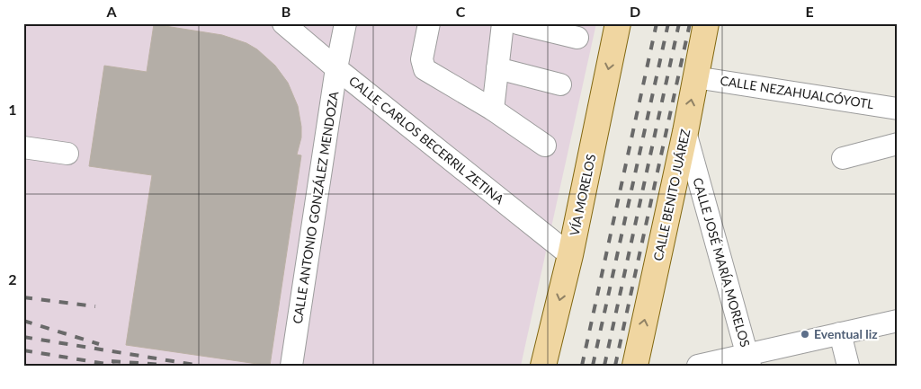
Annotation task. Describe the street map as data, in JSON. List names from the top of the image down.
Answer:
{
  "streets": {
    "main road": ["VÍA MORELOS", "CALLE BENITO JUÁREZ"],
    "street": [
      "CALLE NEZAHUALCÓYOTL",
      "CALLE CARLOS BECERRIL ZETINA",
      "CALLE ANTONIO GONZÁLEZ MENDOZA",
      "CALLE JOSÉ MARÍA MORELOS"
    ]
  },
  "crossings": [
    ["CALLE NEZAHUALCÓYOTL", "CALLE BENITO JUÁREZ"],
    ["CALLE CARLOS BECERRIL ZETINA", "VÍA MORELOS"],
    ["CALLE CARLOS BECERRIL ZETINA", "CALLE ANTONIO GONZÁLEZ MENDOZA"],
    ["CALLE BENITO JUÁREZ", "CALLE JOSÉ MARÍA MORELOS"]
  ],
  "one_way": ["VÍA MORELOS", "CALLE BENITO JUÁREZ"],
  "places": ["Eventual liz"],
  "grid": {
    "columns": [
      "A",
      "B",
      "C",
      "D",
      "E"
    ],
    "rows": ["1", "2"]
  }
}
